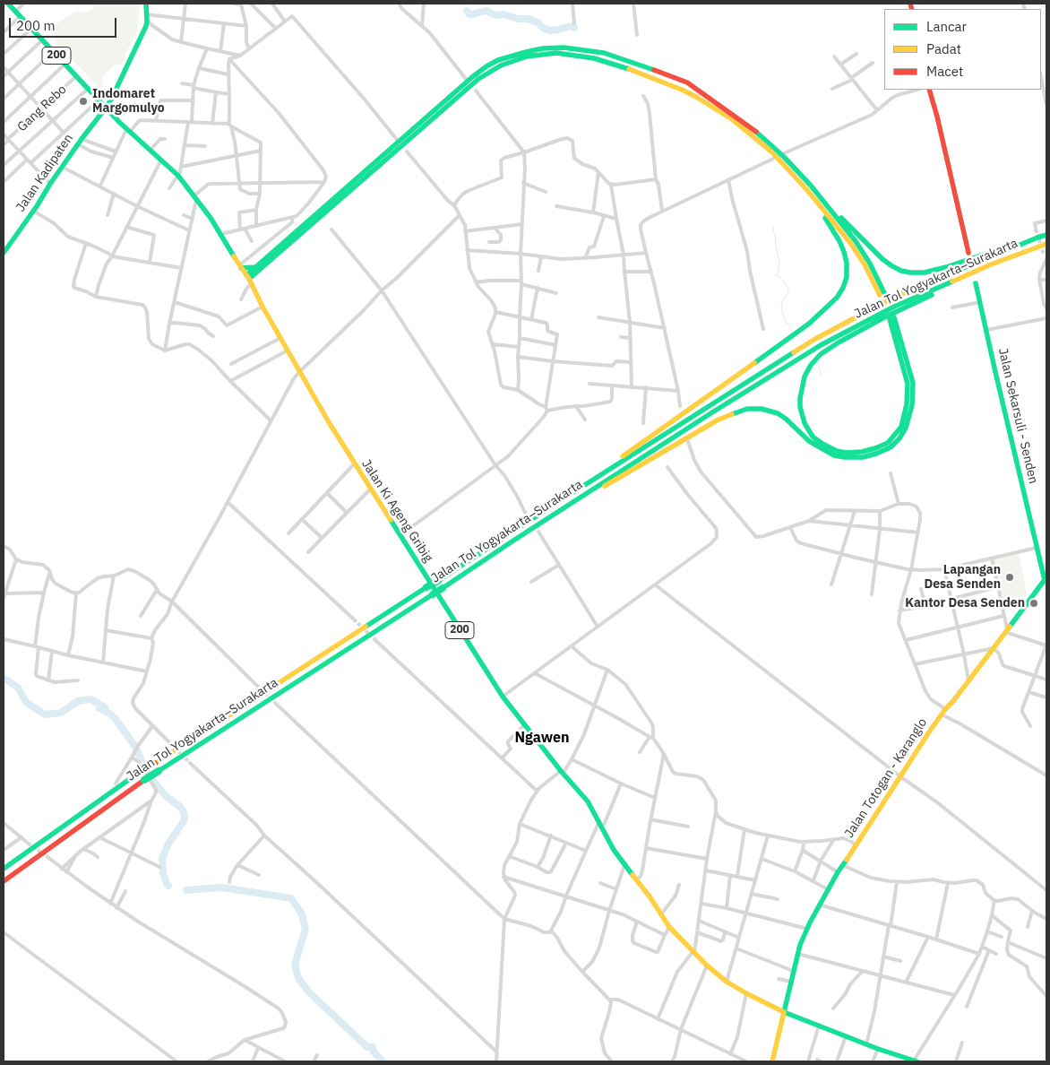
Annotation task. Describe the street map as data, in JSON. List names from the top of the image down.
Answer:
{
  "streets": {
    "main road": [
      "200",
      "Jalan Kadipaten",
      "Jalan Tol Yogyakarta–Surakarta",
      "Jalan Sekarsuli - Senden",
      "Jalan Ki Ageng Gribig",
      "Jalan Totogan - Karanglo"
    ],
    "street": ["Gang Rebo"]
  },
  "crossings": [
    ["Gang Rebo", "Jalan Ki Ageng Gribig"],
    ["Jalan Kadipaten", "Jalan Ki Ageng Gribig"],
    ["Jalan Sekarsuli - Senden", "Jalan Totogan - Karanglo"],
    ["Jalan Ki Ageng Gribig", "Jalan Totogan - Karanglo"]
  ],
  "districts": ["Ngawen"],
  "places": ["Indomaret Margomulyo", "Lapangan Desa Senden", "Kantor Desa Senden"],
  "legend": ["Lancar", "Padat", "Macet"],
  "scale_bar": "200 m"
}
